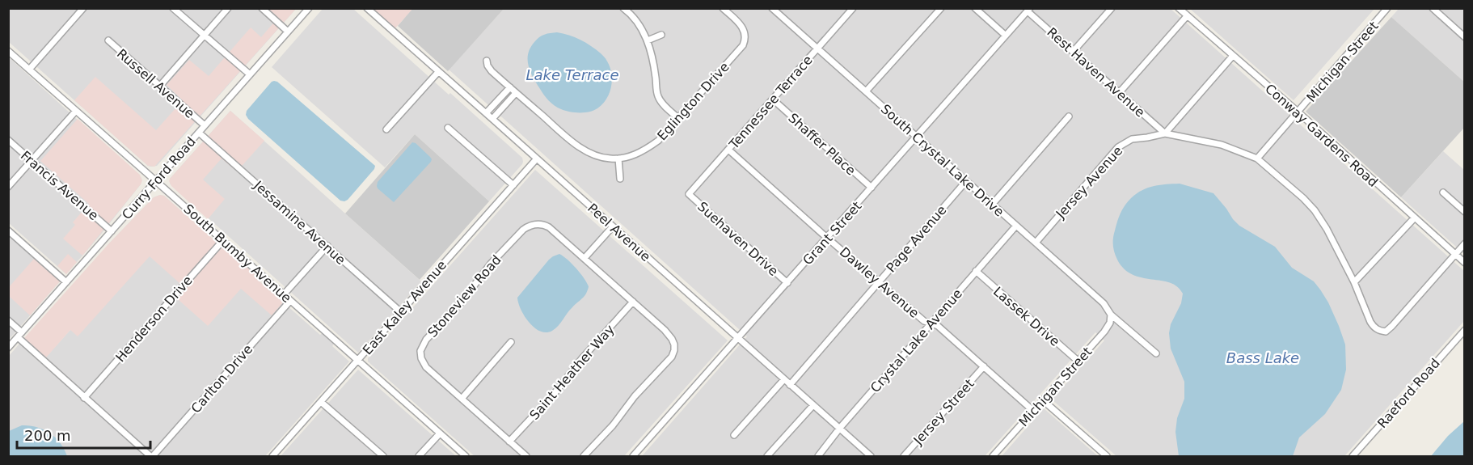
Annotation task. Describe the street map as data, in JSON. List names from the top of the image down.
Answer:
{
  "streets": {
    "street": [
      "Michigan Street",
      "Rest Haven Avenue",
      "Russell Avenue",
      "Eglington Drive",
      "Tennessee Terrace",
      "Conway Gardens Road",
      "Shaffer Place",
      "South Crystal Lake Drive",
      "Curry Ford Road",
      "Jersey Avenue",
      "Francis Avenue",
      "Jessamine Avenue",
      "Peel Avenue",
      "Grant Street",
      "Suehaven Drive",
      "Page Avenue",
      "South Bumby Avenue",
      "Dawley Avenue",
      "Stoneview Road",
      "East Kaley Avenue",
      "Lassek Drive",
      "Henderson Drive",
      "Crystal Lake Avenue",
      "Saint Heather Way",
      "Carlton Drive",
      "Raeford Road",
      "Jersey Street"
    ]
  },
  "crossings": [
    ["Michigan Street", "Conway Gardens Road"],
    ["Michigan Street", "South Crystal Lake Drive"],
    ["Michigan Street", "Dawley Avenue"],
    ["Michigan Street", "Lassek Drive"],
    ["Rest Haven Avenue", "Jersey Avenue"],
    ["Rest Haven Avenue", "Grant Street"],
    ["Russell Avenue", "Curry Ford Road"],
    ["Tennessee Terrace", "Shaffer Place"],
    ["Tennessee Terrace", "South Crystal Lake Drive"],
    ["Tennessee Terrace", "Suehaven Drive"],
    ["Tennessee Terrace", "Dawley Avenue"],
    ["Shaffer Place", "Grant Street"],
    ["South Crystal Lake Drive", "Jersey Avenue"],
    ["South Crystal Lake Drive", "Grant Street"],
    ["South Crystal Lake Drive", "Page Avenue"],
    ["South Crystal Lake Drive", "Crystal Lake Avenue"],
    ["Curry Ford Road", "Francis Avenue"],
    ["Curry Ford Road", "Jessamine Avenue"],
    ["Curry Ford Road", "South Bumby Avenue"],
    ["Jessamine Avenue", "East Kaley Avenue"],
    ["Peel Avenue", "Grant Street"],
    ["Peel Avenue", "Page Avenue"],
    ["Peel Avenue", "East Kaley Avenue"],
    ["Peel Avenue", "Crystal Lake Avenue"],
    ["Grant Street", "Suehaven Drive"],
    ["Grant Street", "Dawley Avenue"],
    ["Page Avenue", "Dawley Avenue"],
    ["South Bumby Avenue", "East Kaley Avenue"],
    ["South Bumby Avenue", "Henderson Drive"],
    ["South Bumby Avenue", "Carlton Drive"],
    ["Dawley Avenue", "Crystal Lake Avenue"],
    ["Dawley Avenue", "Jersey Street"],
    ["Stoneview Road", "Saint Heather Way"],
    ["Lassek Drive", "Crystal Lake Avenue"]
  ],
  "water": ["Lake Terrace", "Bass Lake"],
  "scale_bar": "200 m"
}
